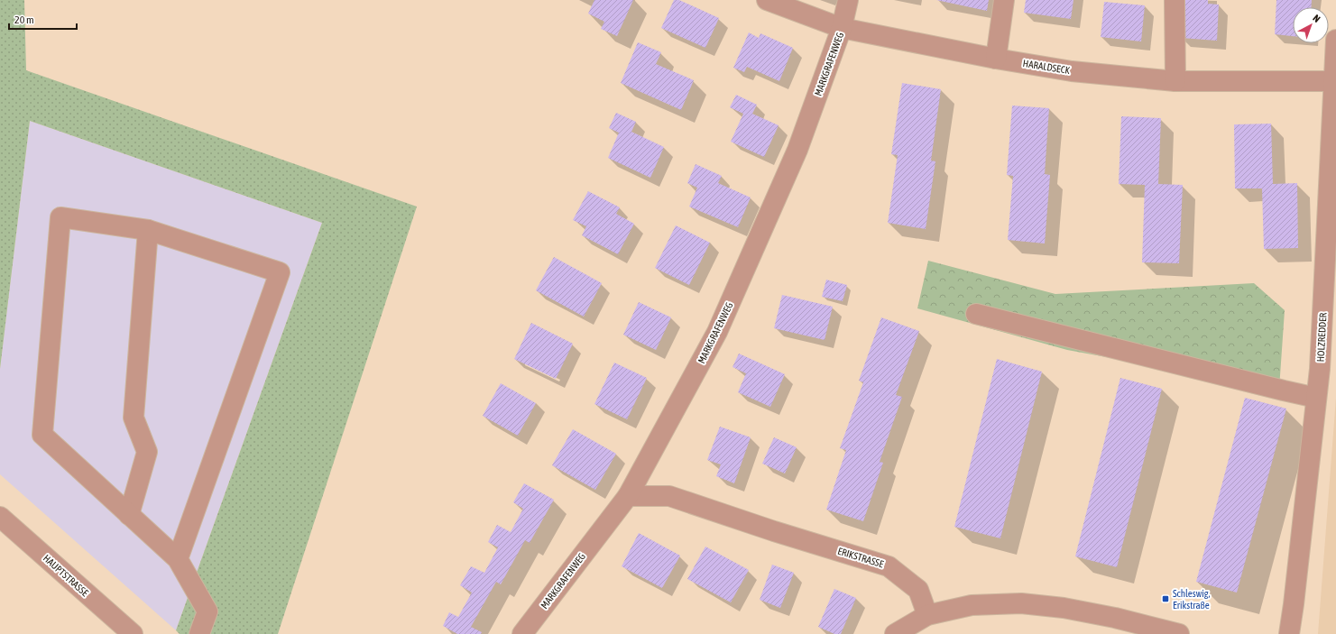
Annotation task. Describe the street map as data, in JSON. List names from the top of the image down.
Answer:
{
  "streets": {
    "street": [
      "MARKGRAFENWEG",
      "HARALDSECK",
      "HOLZREDDER",
      "ERIKSTRASSE",
      "HAUPTSTRASSE"
    ]
  },
  "crossings": [
    ["MARKGRAFENWEG", "HARALDSECK"],
    ["MARKGRAFENWEG", "ERIKSTRASSE"],
    ["HARALDSECK", "HOLZREDDER"]
  ],
  "places": {
    "transit": ["Schleswig, Erikstraße"]
  },
  "scale_bar": "20 m",
  "north": "top right"
}
